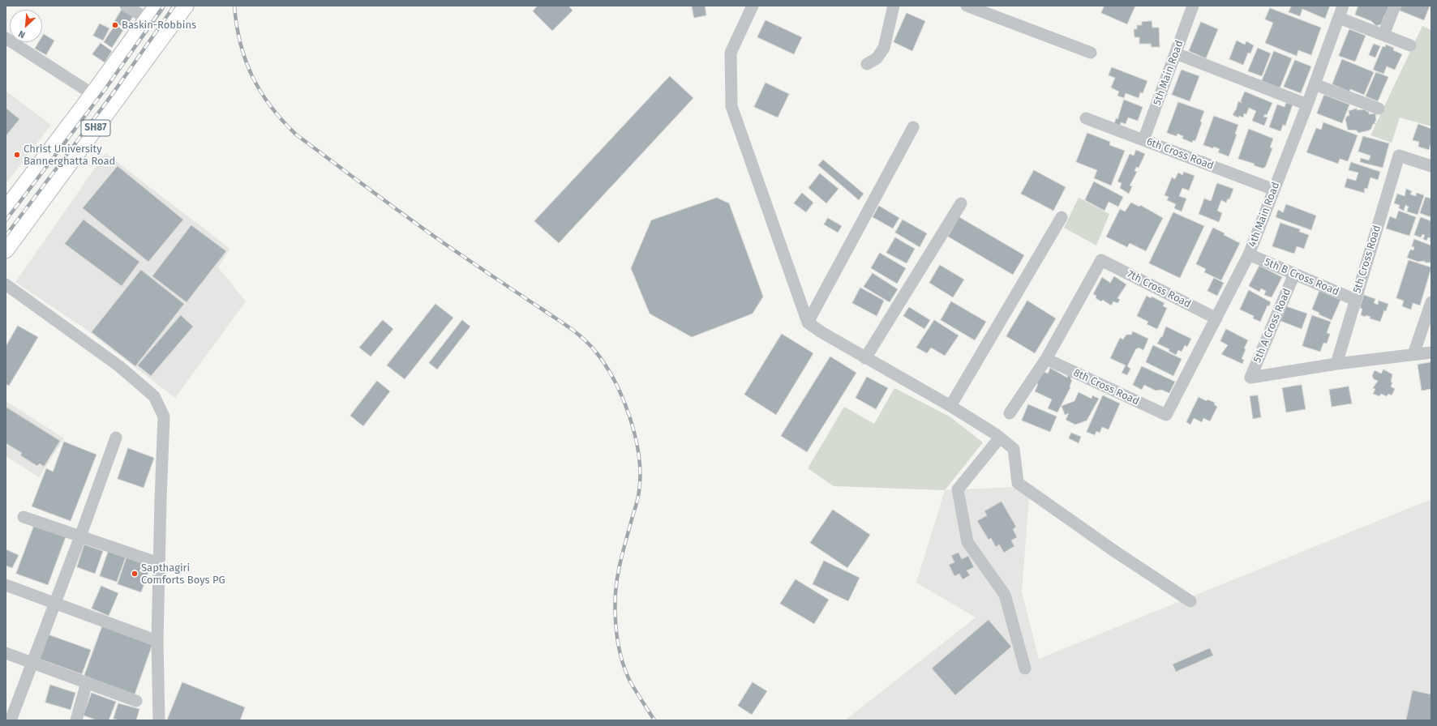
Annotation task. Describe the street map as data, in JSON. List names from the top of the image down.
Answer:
{
  "streets": {
    "main road": ["SH87"],
    "street": [
      "5th Main Road",
      "6th Cross Road",
      "4th Main Road",
      "5th Cross Road",
      "5th B Cross Road",
      "7th Cross Road",
      "5th A Cross Road",
      "8th Cross Road"
    ]
  },
  "crossings": [
    ["5th Main Road", "6th Cross Road"],
    ["6th Cross Road", "4th Main Road"],
    ["4th Main Road", "5th B Cross Road"],
    ["4th Main Road", "7th Cross Road"],
    ["4th Main Road", "8th Cross Road"],
    ["5th Cross Road", "5th B Cross Road"],
    ["5th Cross Road", "5th A Cross Road"],
    ["5th B Cross Road", "5th A Cross Road"],
    ["7th Cross Road", "8th Cross Road"]
  ],
  "places": ["Baskin-Robbins", "Christ University Bannerghatta Road", "Sapthagiri Comforts Boys PG"],
  "north": "bottom left"
}
